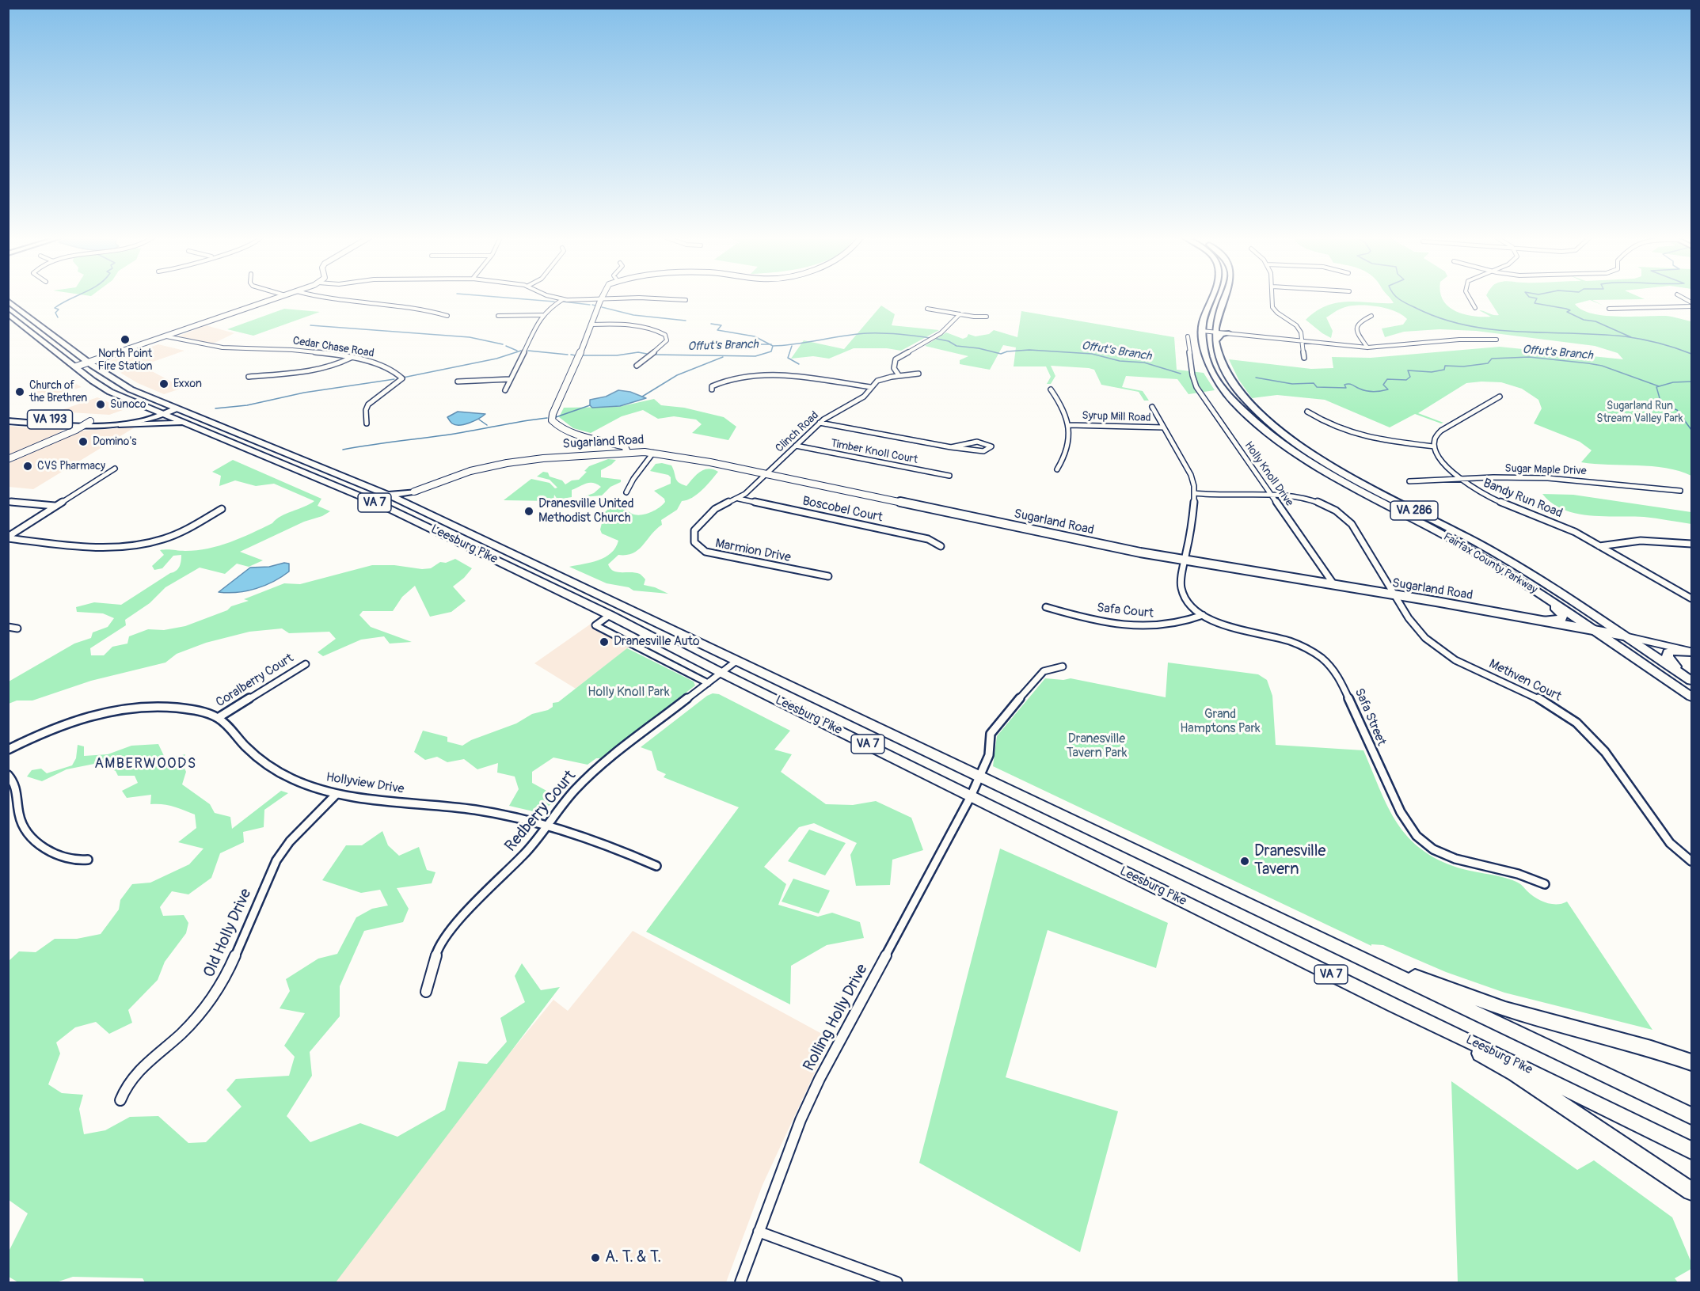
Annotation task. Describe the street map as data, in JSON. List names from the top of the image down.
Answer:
{
  "streets": {
    "highway": [
      "VA 7",
      "VA 286",
      "Leesburg Pike",
      "Fairfax County Parkway"
    ],
    "main road": ["VA 193"],
    "street": [
      "Cedar Chase Road",
      "Syrup Mill Road",
      "Clinch Road",
      "Sugarland Road",
      "Timber Knoll Court",
      "Sugar Maple Drive",
      "Holly Knoll Drive",
      "Bandy Run Road",
      "Boscobel Court",
      "Marmion Drive",
      "Safa Court",
      "Coralberry Court",
      "Methven Court",
      "Safa Street",
      "Hollyview Drive",
      "Redberry Court",
      "Old Holly Drive",
      "Rolling Holly Drive"
    ]
  },
  "crossings": [
    ["VA 193", "Leesburg Pike"],
    ["Clinch Road", "Sugarland Road"],
    ["Clinch Road", "Timber Knoll Court"],
    ["Clinch Road", "Marmion Drive"],
    ["Sugarland Road", "Holly Knoll Drive"],
    ["Sugarland Road", "Marmion Drive"],
    ["Sugarland Road", "Fairfax County Parkway"],
    ["Sugarland Road", "Methven Court"],
    ["Sugarland Road", "Safa Street"],
    ["Sugar Maple Drive", "Bandy Run Road"],
    ["Holly Knoll Drive", "Methven Court"],
    ["Boscobel Court", "Marmion Drive"],
    ["Leesburg Pike", "Redberry Court"],
    ["Leesburg Pike", "Rolling Holly Drive"],
    ["Safa Court", "Safa Street"],
    ["Coralberry Court", "Hollyview Drive"],
    ["Methven Court", "Safa Street"],
    ["Hollyview Drive", "Redberry Court"],
    ["Hollyview Drive", "Old Holly Drive"]
  ],
  "districts": ["AMBERWOODS"],
  "water": ["Offut's Branch"],
  "parks": [
    "Sugarland Run Stream Valley Park",
    "Holly Knoll Park",
    "Grand Hamptons Park",
    "Dranesville Tavern Park"
  ],
  "places": [
    "North Point Fire Station",
    "Exxon",
    "Church of the Brethren",
    "Sunoco",
    "Domino's",
    "CVS Pharmacy",
    "Dranesville United Methodist Church",
    "Dranesville Auto",
    "Dranesville Tavern",
    "A. T. & T."
  ]
}
